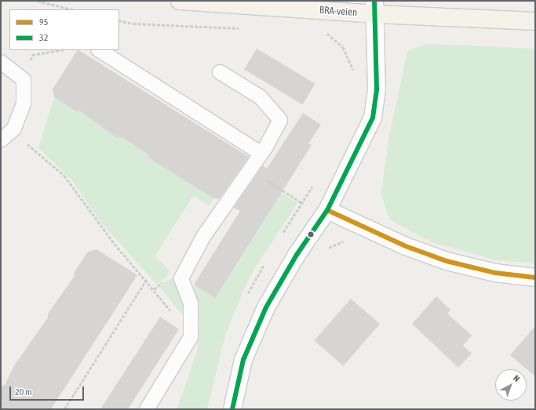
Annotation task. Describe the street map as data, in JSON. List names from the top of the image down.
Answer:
{
  "streets": {
    "main road": ["BRA-veien"]
  },
  "lines": ["transit line 32", "transit line 95"],
  "legend": ["95", "32"],
  "scale_bar": "20 m",
  "north": "top right"
}
